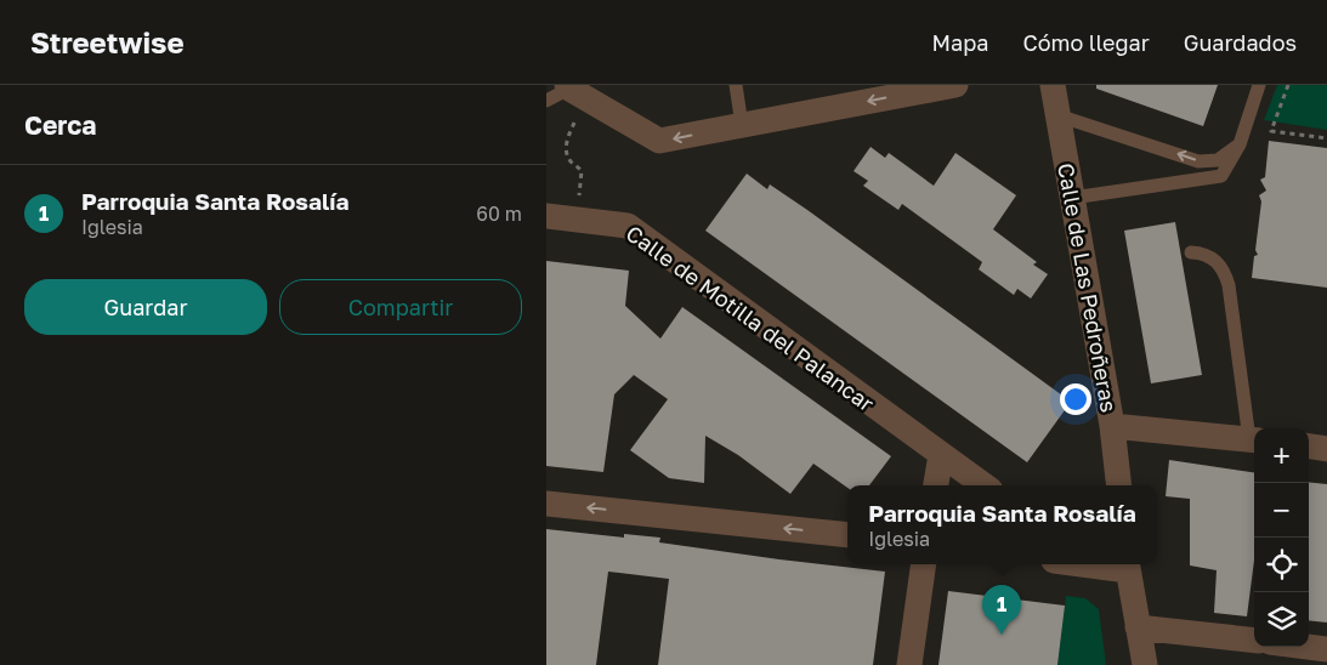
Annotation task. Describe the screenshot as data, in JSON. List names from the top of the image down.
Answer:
{
  "streets": {
    "street": ["Calle de Las Pedroñeras", "Calle de Motilla del Palancar"]
  },
  "page": {
    "header": "Streetwise",
    "nav": ["Mapa", "Cómo llegar", "Guardados"],
    "heading": "Cerca",
    "list": [
      {
        "mark": "1",
        "name": "Parroquia Santa Rosalía",
        "note": "Iglesia",
        "value": "60 m"
      }
    ],
    "buttons": ["Guardar", "Compartir"],
    "map_buttons": ["+", "−"],
    "popup": ["Parroquia Santa Rosalía", "Iglesia"],
    "pins": "1"
  }
}
